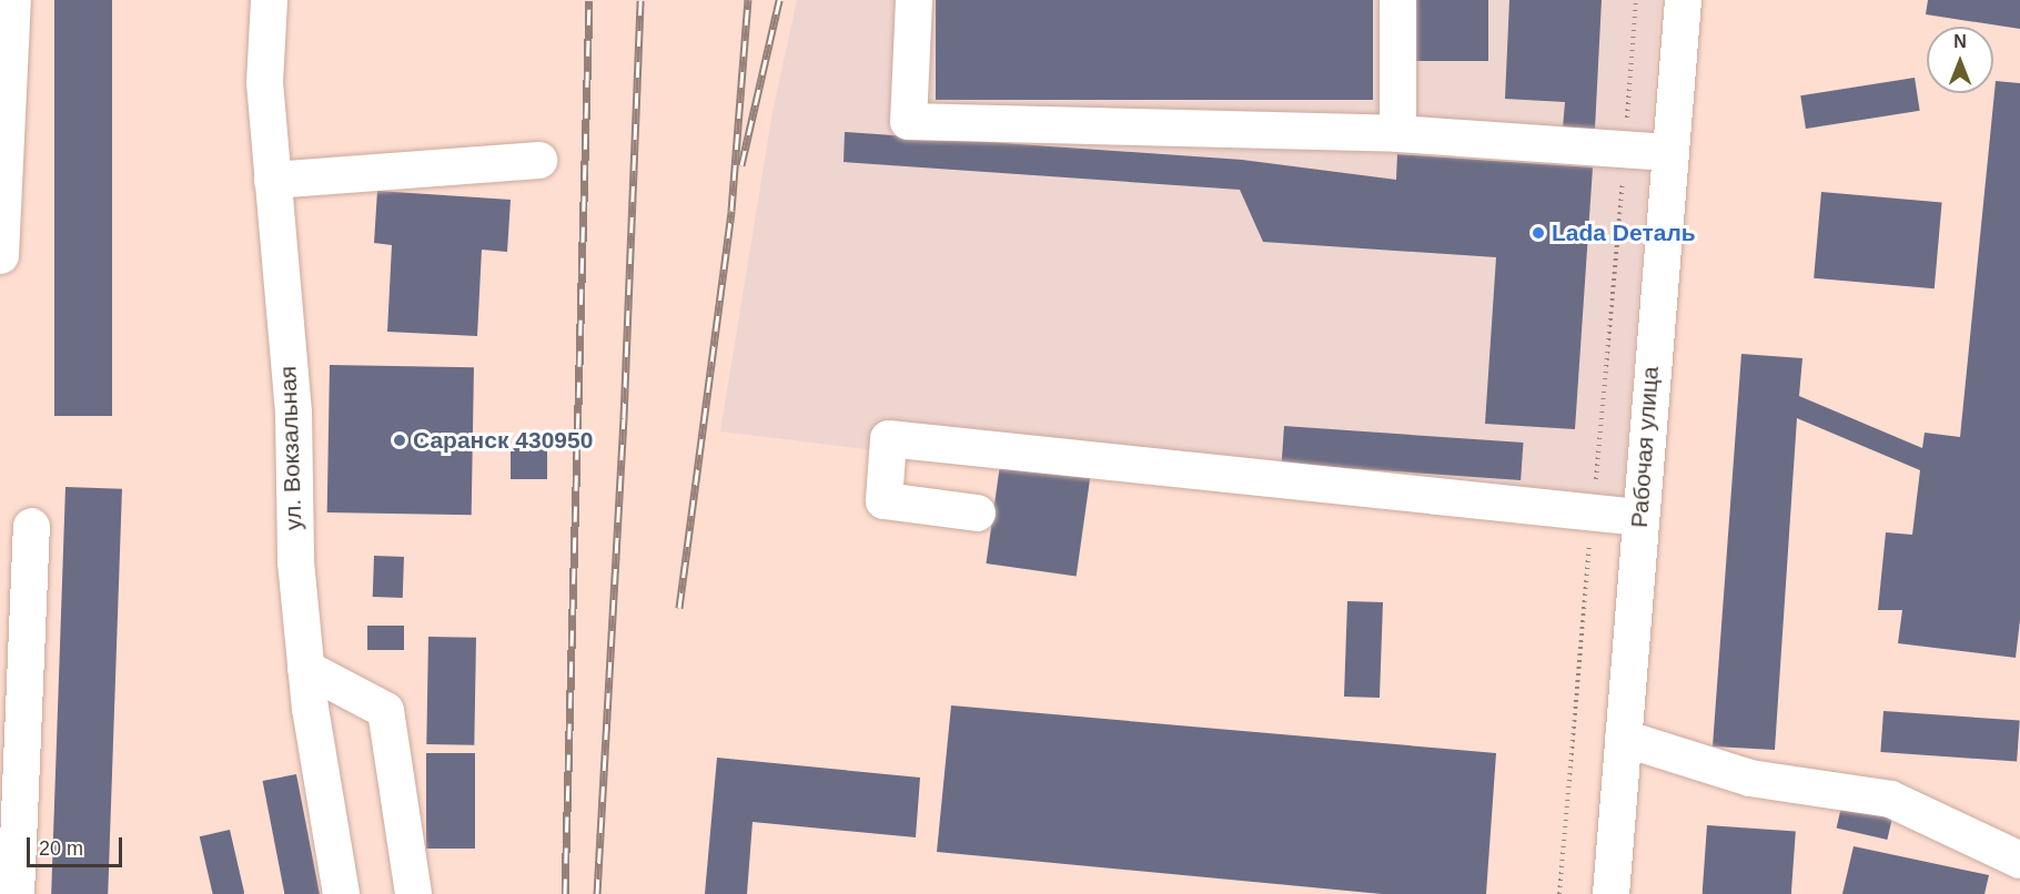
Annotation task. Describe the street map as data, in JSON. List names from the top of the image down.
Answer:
{
  "streets": {
    "street": ["Рабочая улица", "ул. Вокзальная"]
  },
  "places": ["Lada Dеталь", "Саранск 430950"],
  "scale_bar": "20 m",
  "north": "top"
}
